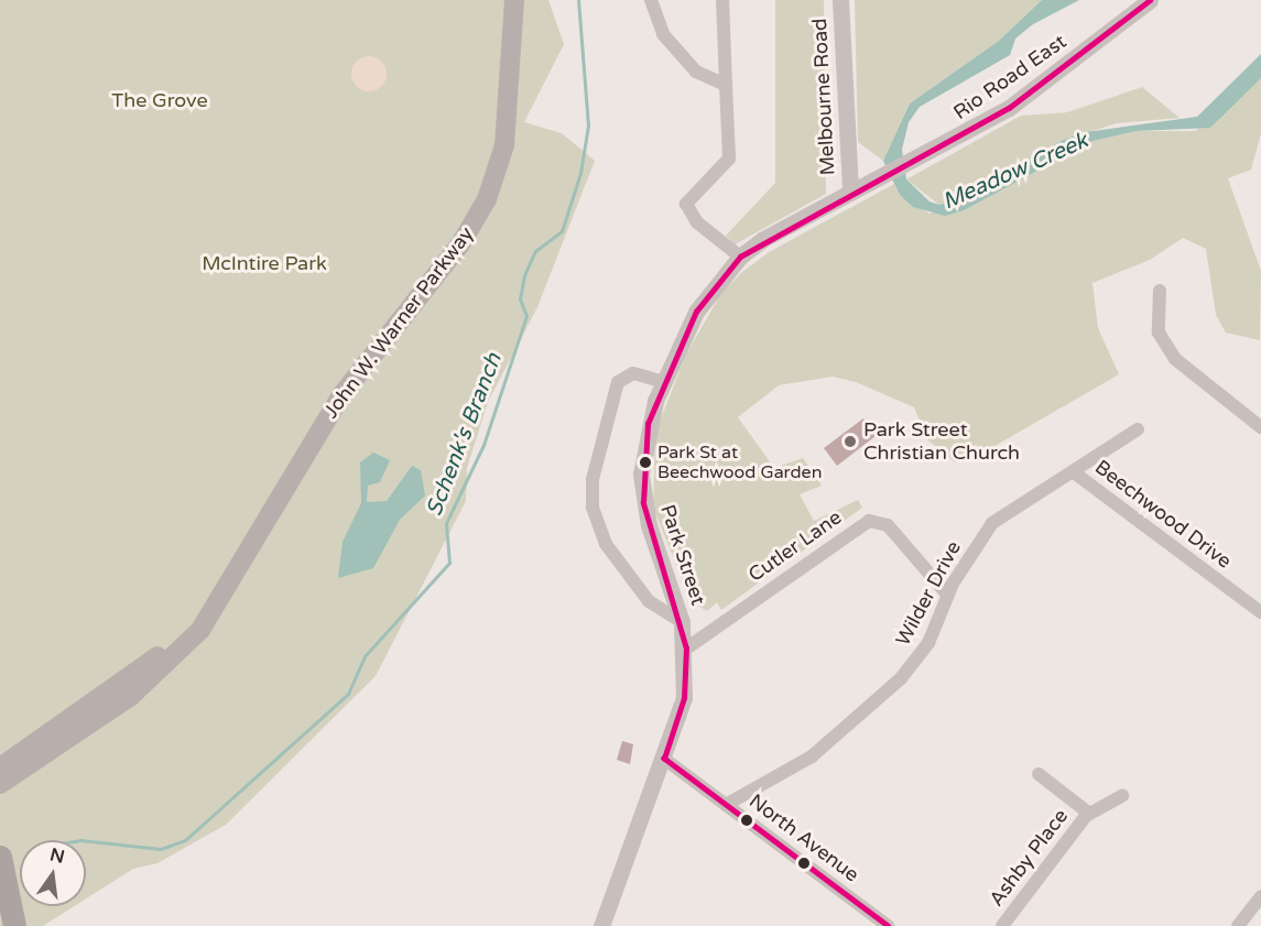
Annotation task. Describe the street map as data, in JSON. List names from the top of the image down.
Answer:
{
  "streets": {
    "main road": ["John W. Warner Parkway"],
    "street": [
      "Rio Road East",
      "Melbourne Road",
      "Beechwood Drive",
      "Cutler Lane",
      "Park Street",
      "Wilder Drive",
      "North Avenue",
      "Ashby Place"
    ]
  },
  "crossings": [
    ["Rio Road East", "Melbourne Road"],
    ["Rio Road East", "Park Street"],
    ["Melbourne Road", "Park Street"],
    ["Beechwood Drive", "Wilder Drive"],
    ["Cutler Lane", "Park Street"],
    ["Cutler Lane", "Wilder Drive"],
    ["Park Street", "North Avenue"],
    ["Wilder Drive", "North Avenue"]
  ],
  "water": ["Meadow Creek", "Schenk's Branch"],
  "parks": ["The Grove", "McIntire Park"],
  "places": ["Park Street Christian Church", "Park St at Beechwood Garden"],
  "north": "top"
}
